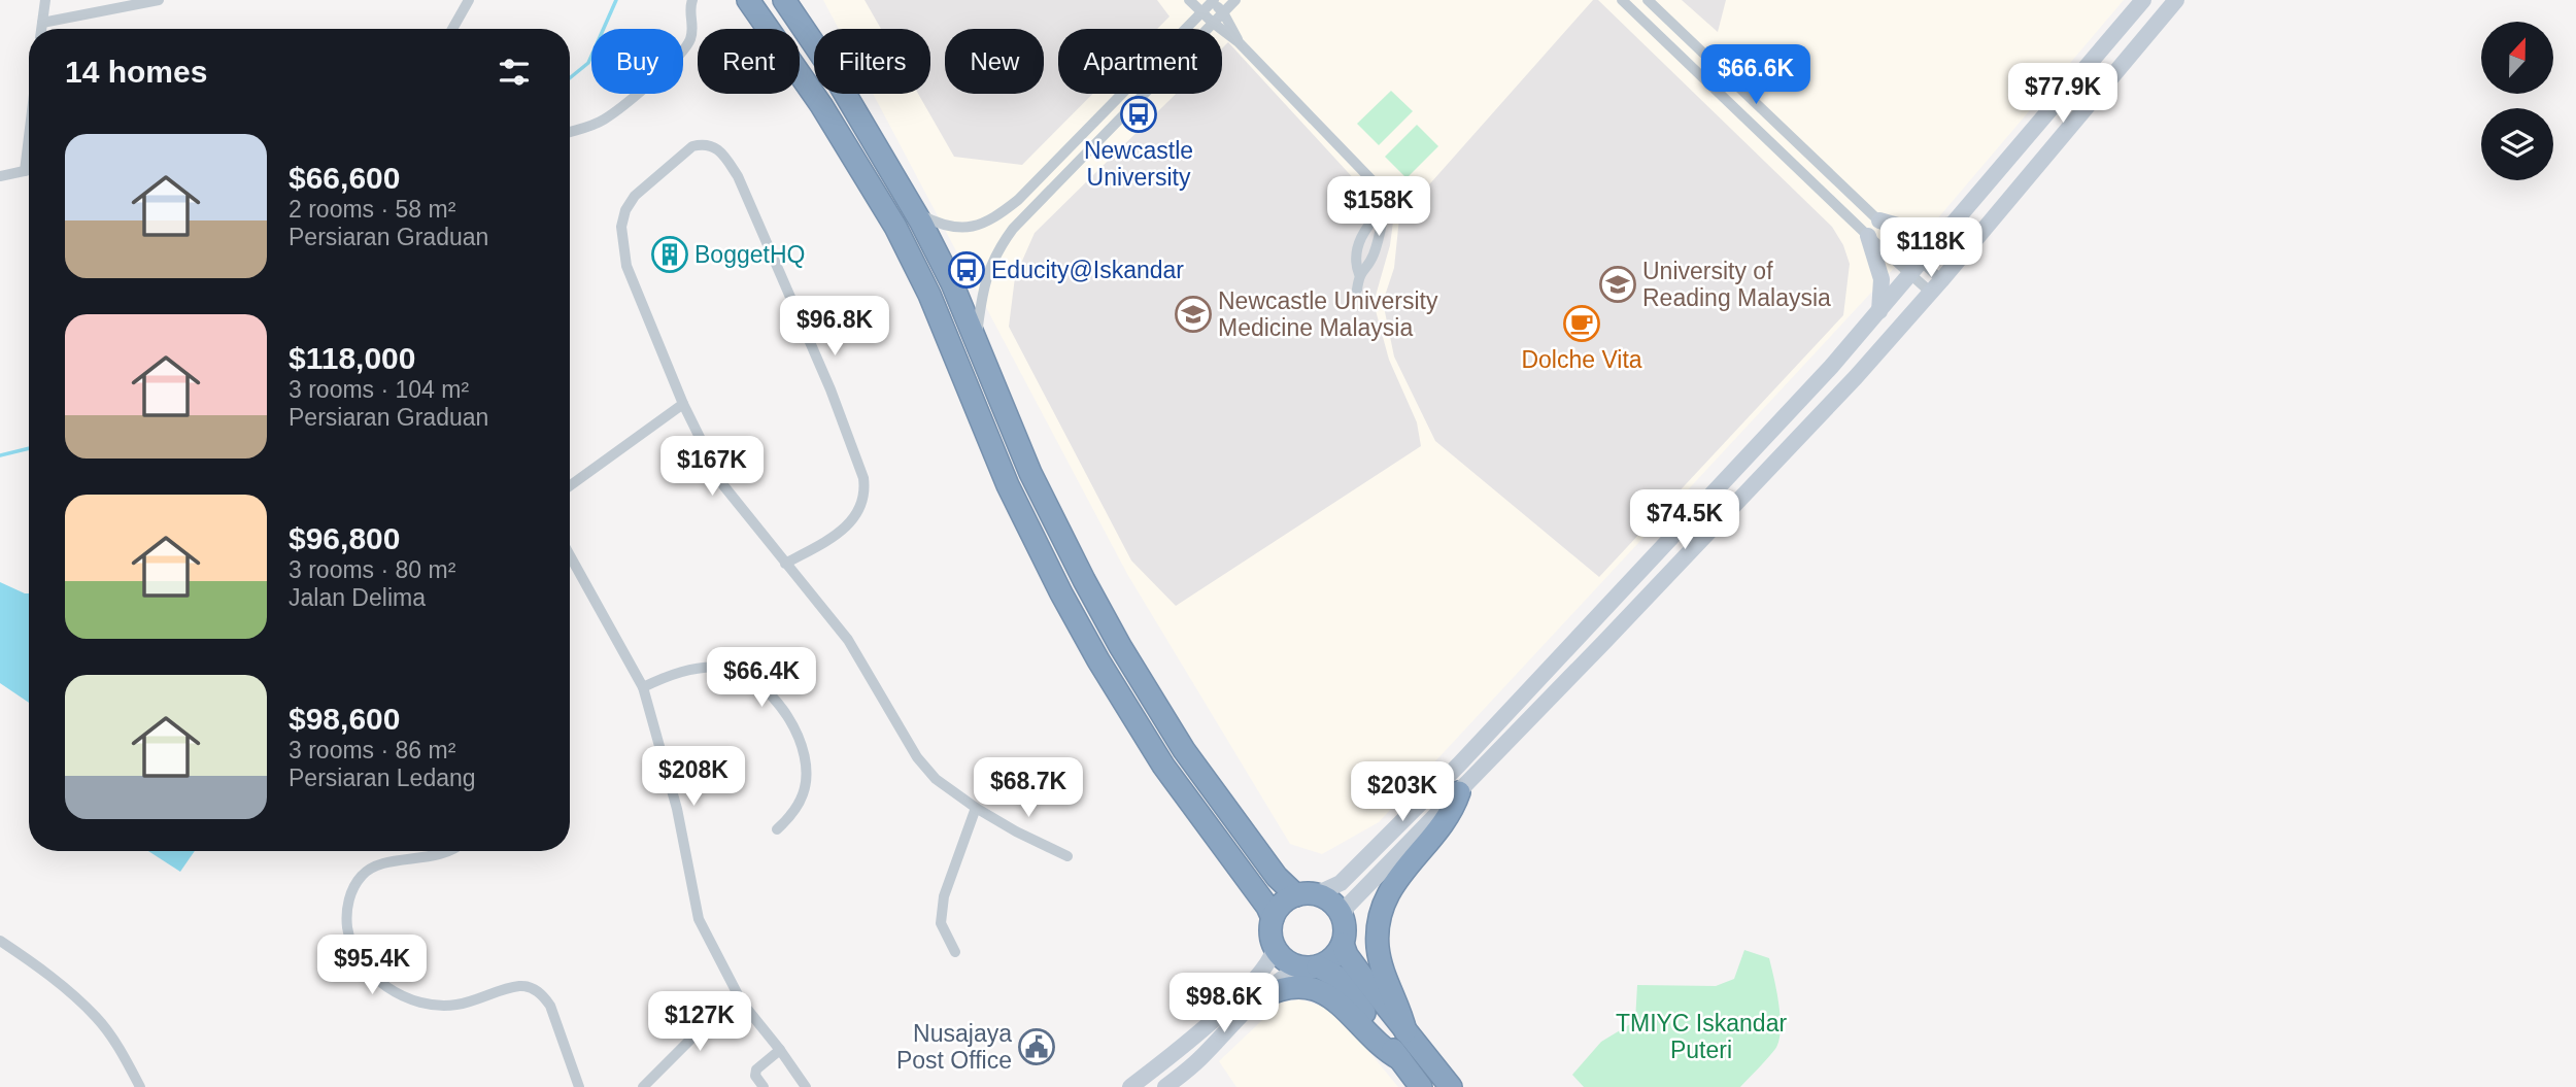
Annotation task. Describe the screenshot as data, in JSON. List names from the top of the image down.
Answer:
{
  "parks": ["TMIYC Iskandar Puteri"],
  "places": {
    "bus stop": ["Newcastle University", "Educity@Iskandar"],
    "building": ["BoggetHQ"],
    "school or university": ["University of Reading Malaysia", "Newcastle University Medicine Malaysia"],
    "cafe": ["Dolche Vita"],
    "public building": ["Nusajaya Post Office"]
  },
  "north": "top",
  "page": {
    "chip": [
      "Buy",
      "Rent",
      "Filters",
      "New",
      "Apartment"
    ],
    "heading": "14 homes",
    "price": [
      "$66.6K",
      "$77.9K",
      "$158K",
      "$118K",
      "$96.8K",
      "$167K",
      "$74.5K",
      "$66.4K",
      "$208K",
      "$68.7K",
      "$203K",
      "$95.4K",
      "$98.6K",
      "$127K"
    ],
    "list": [
      {
        "name": "$66,600",
        "note": "2 rooms · 58 m² · Persiaran Graduan"
      },
      {
        "name": "$118,000",
        "note": "3 rooms · 104 m² · Persiaran Graduan"
      },
      {
        "name": "$96,800",
        "note": "3 rooms · 80 m² · Jalan Delima"
      },
      {
        "name": "$98,600",
        "note": "3 rooms · 86 m² · Persiaran Ledang"
      }
    ]
  }
}
